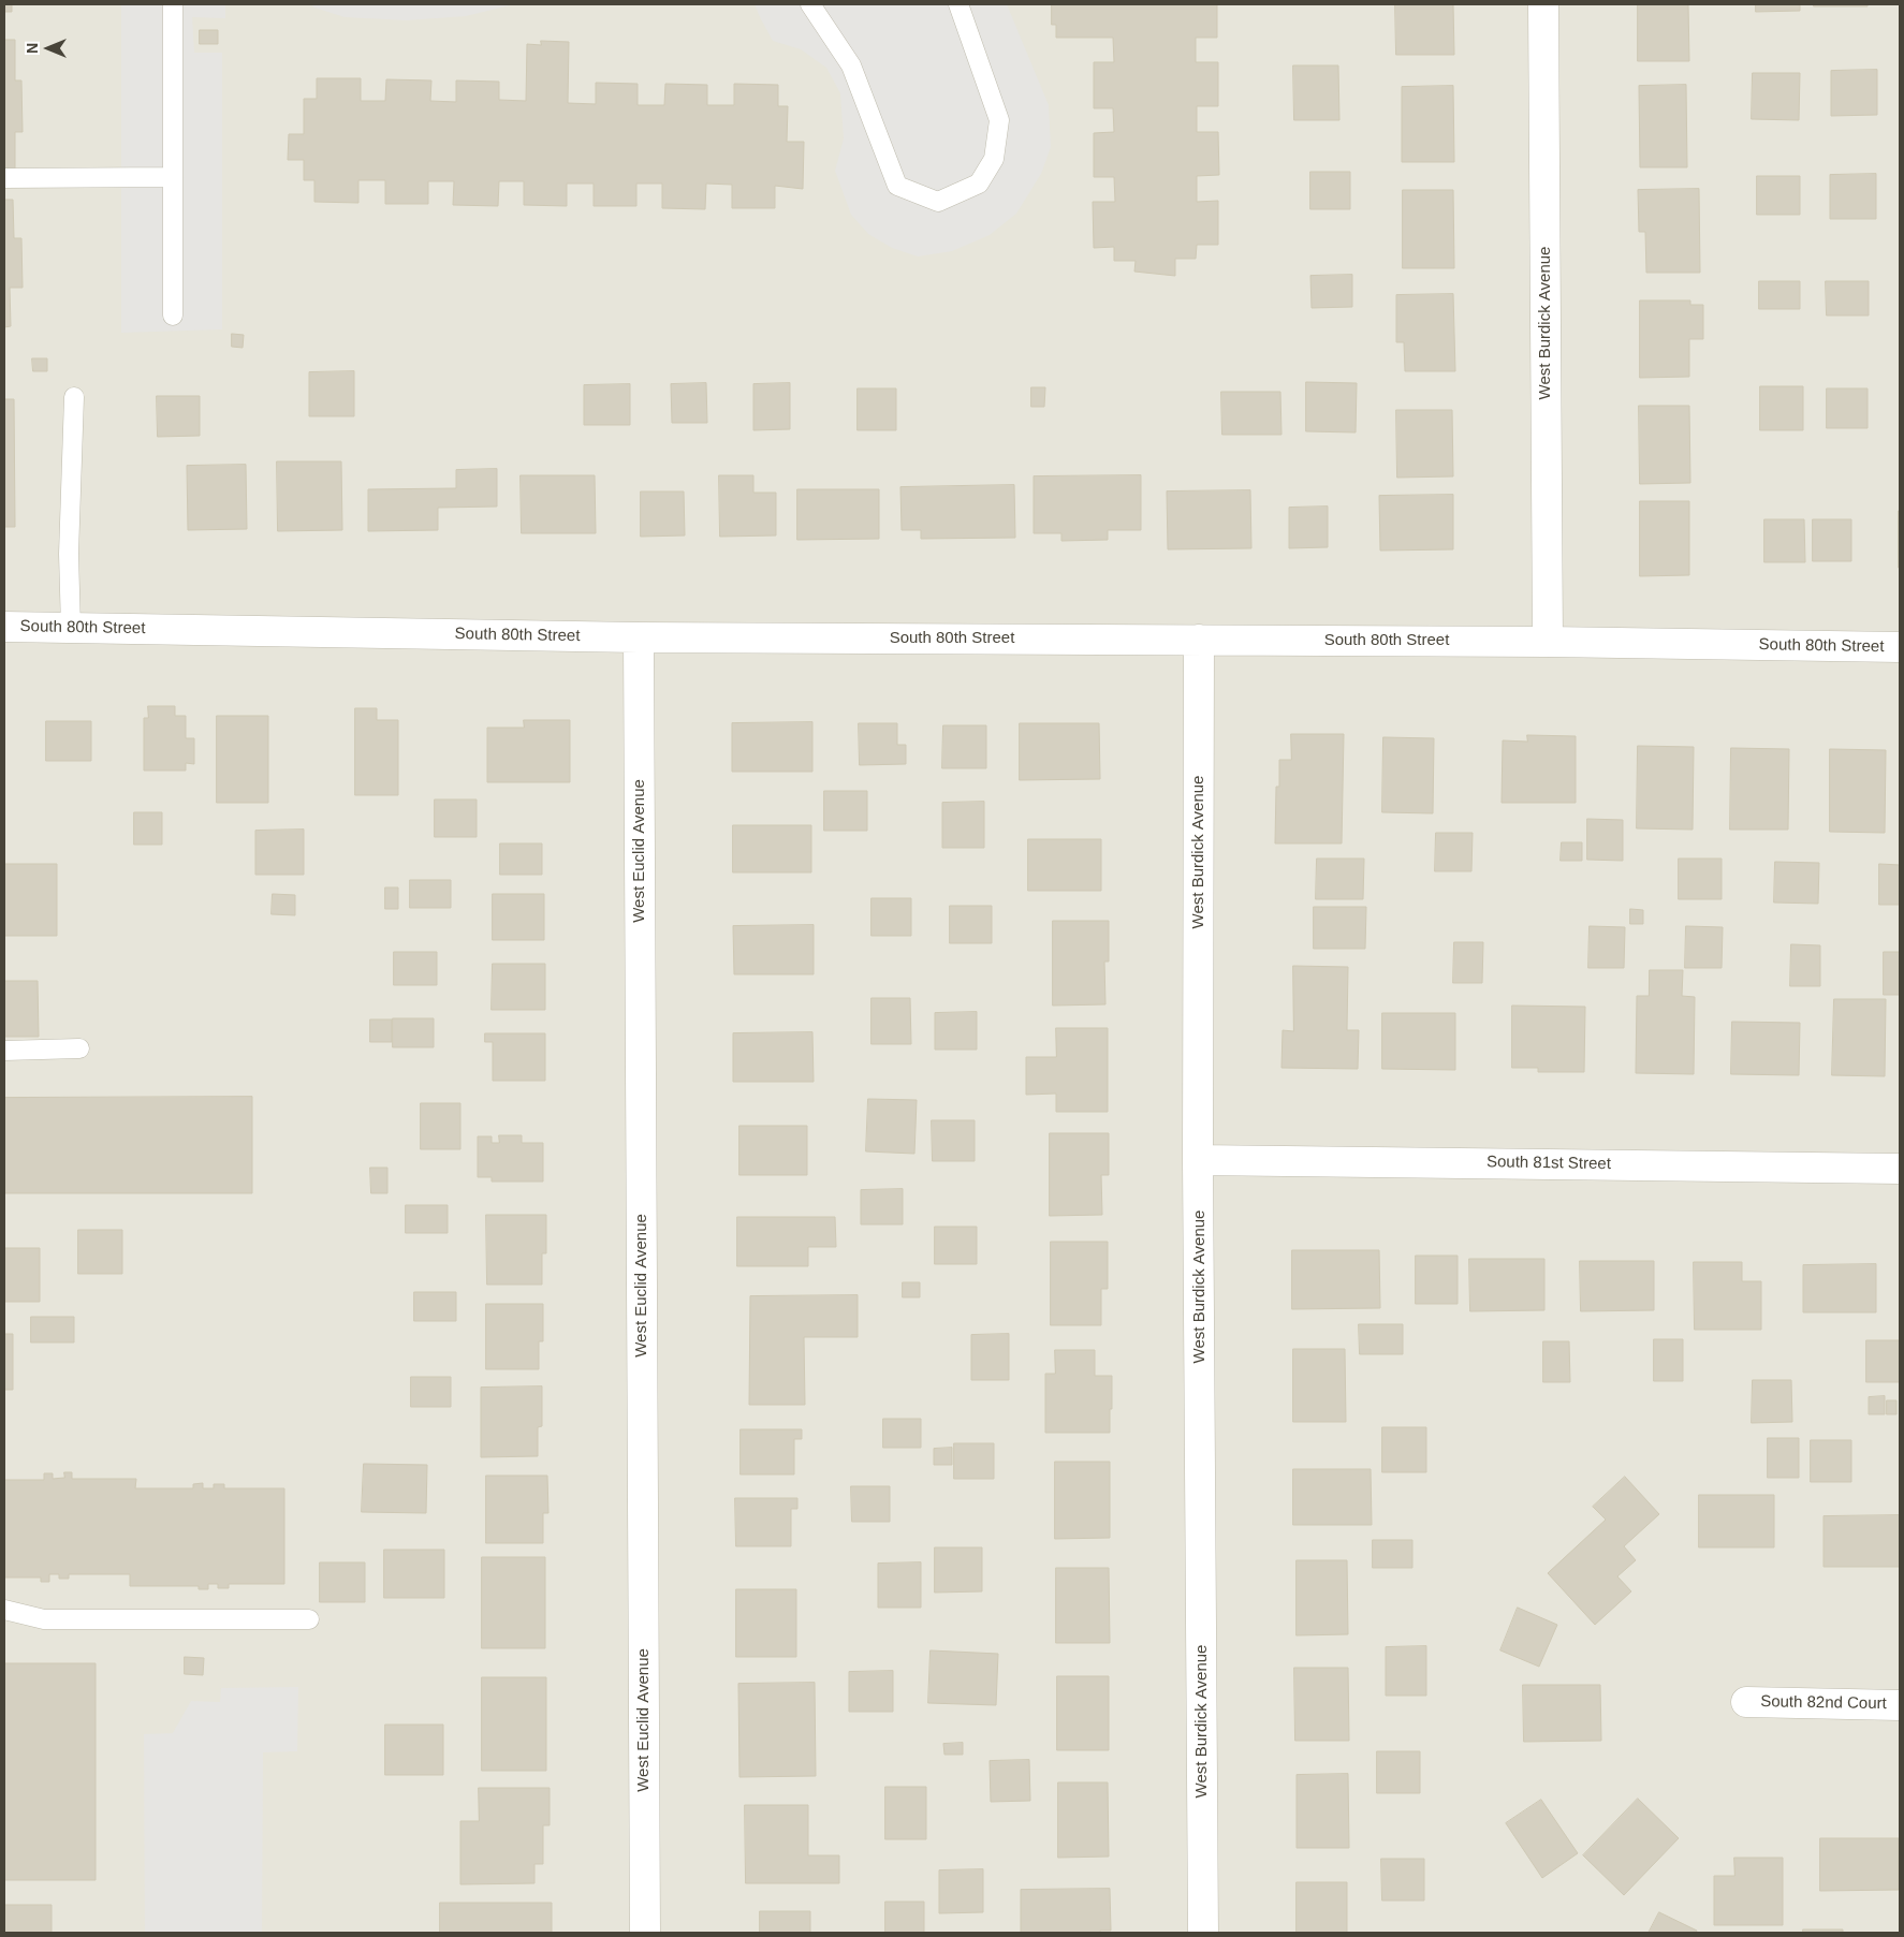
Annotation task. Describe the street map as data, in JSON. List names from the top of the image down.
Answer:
{
  "streets": {
    "street": [
      "West Burdick Avenue",
      "South 80th Street",
      "West Euclid Avenue",
      "South 81st Street",
      "South 82nd Court"
    ]
  },
  "crossings": [
    ["West Burdick Avenue", "South 80th Street"],
    ["West Burdick Avenue", "South 81st Street"],
    ["South 80th Street", "West Euclid Avenue"]
  ],
  "north": "left"
}
